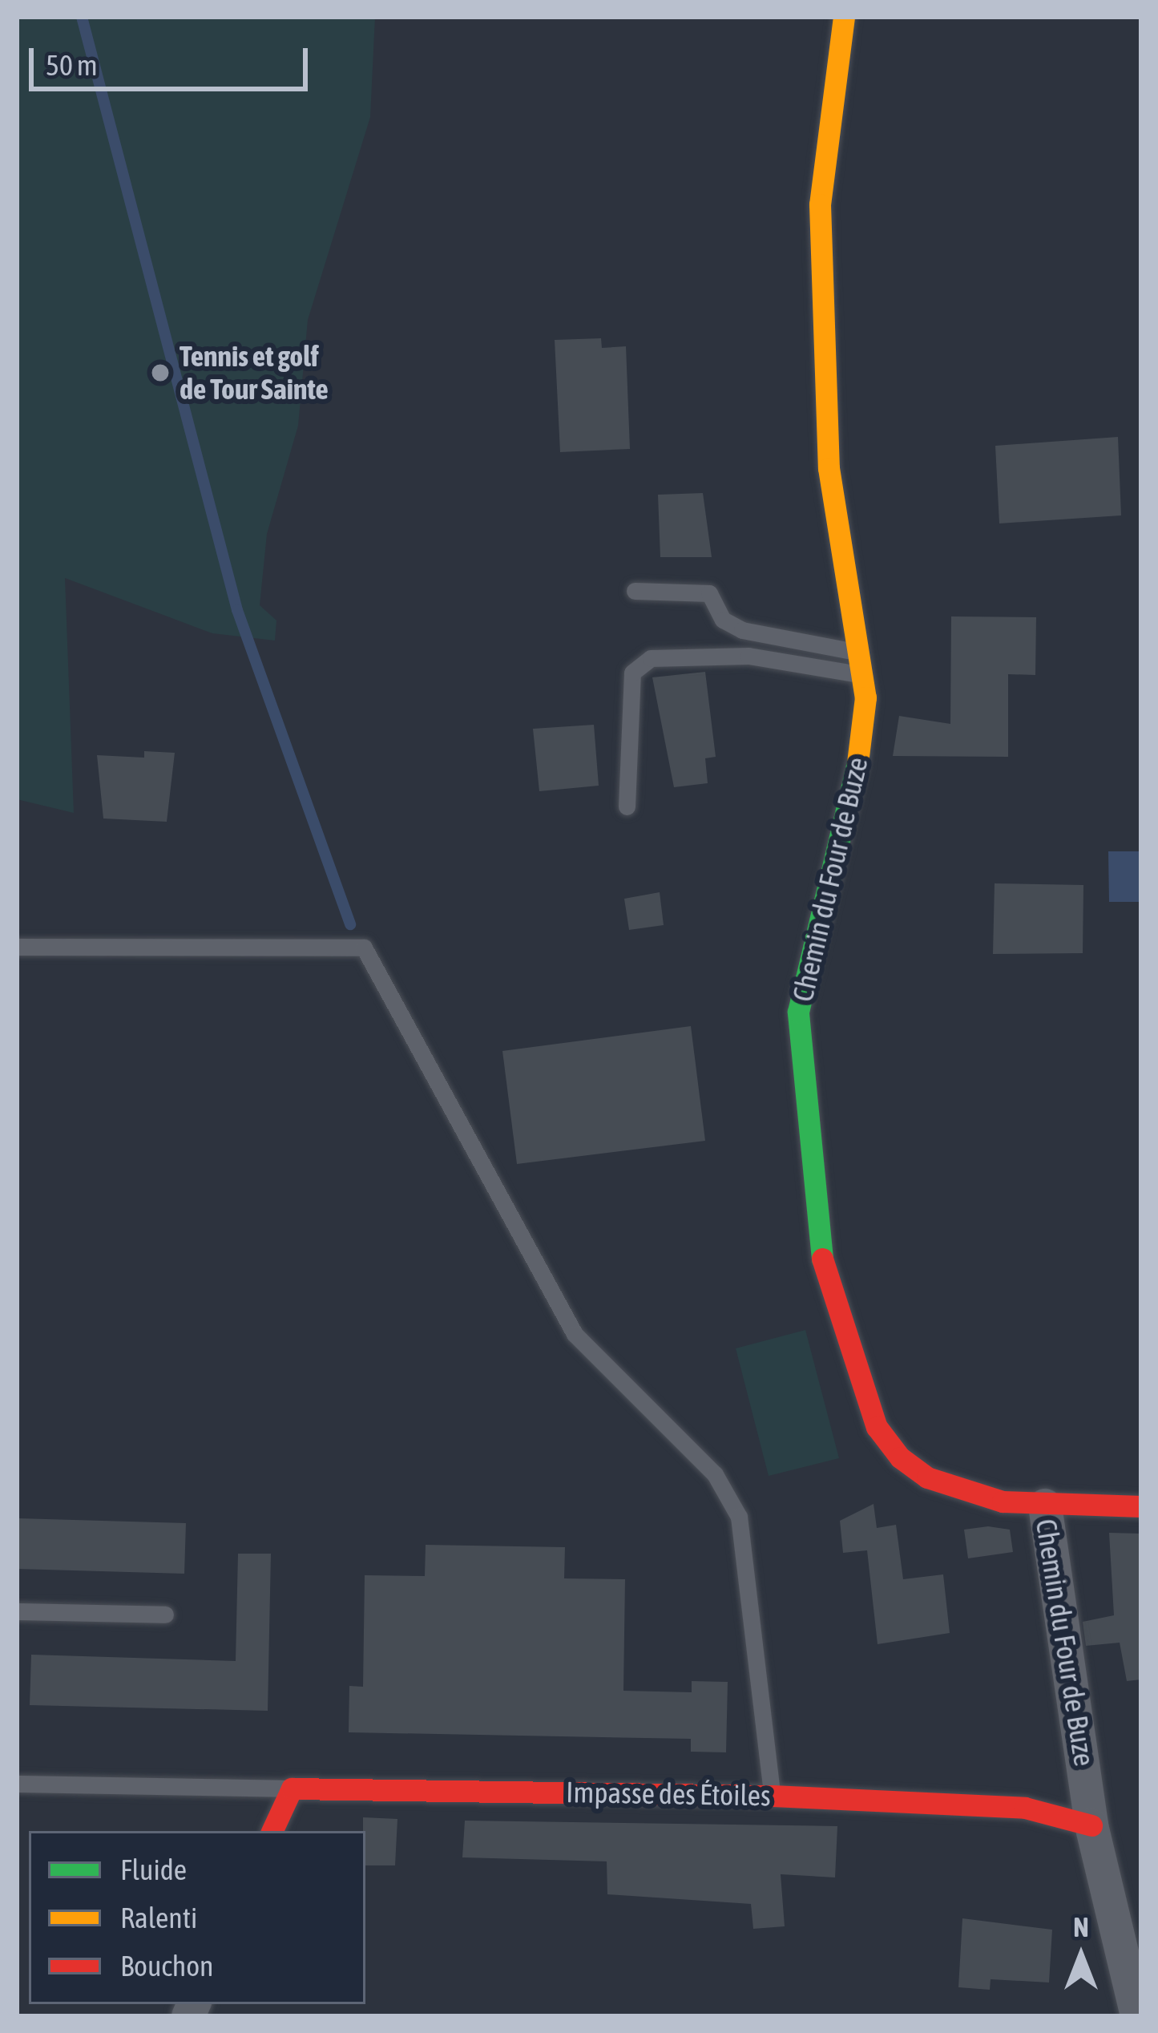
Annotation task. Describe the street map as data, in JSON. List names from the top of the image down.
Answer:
{
  "streets": {
    "street": ["Chemin du Four de Buze", "Impasse des Étoiles"]
  },
  "crossings": [
    ["Chemin du Four de Buze", "Impasse des Étoiles"]
  ],
  "places": ["Tennis et golf de Tour Sainte"],
  "legend": ["Fluide", "Ralenti", "Bouchon"],
  "scale_bar": "50 m",
  "north": "top"
}
